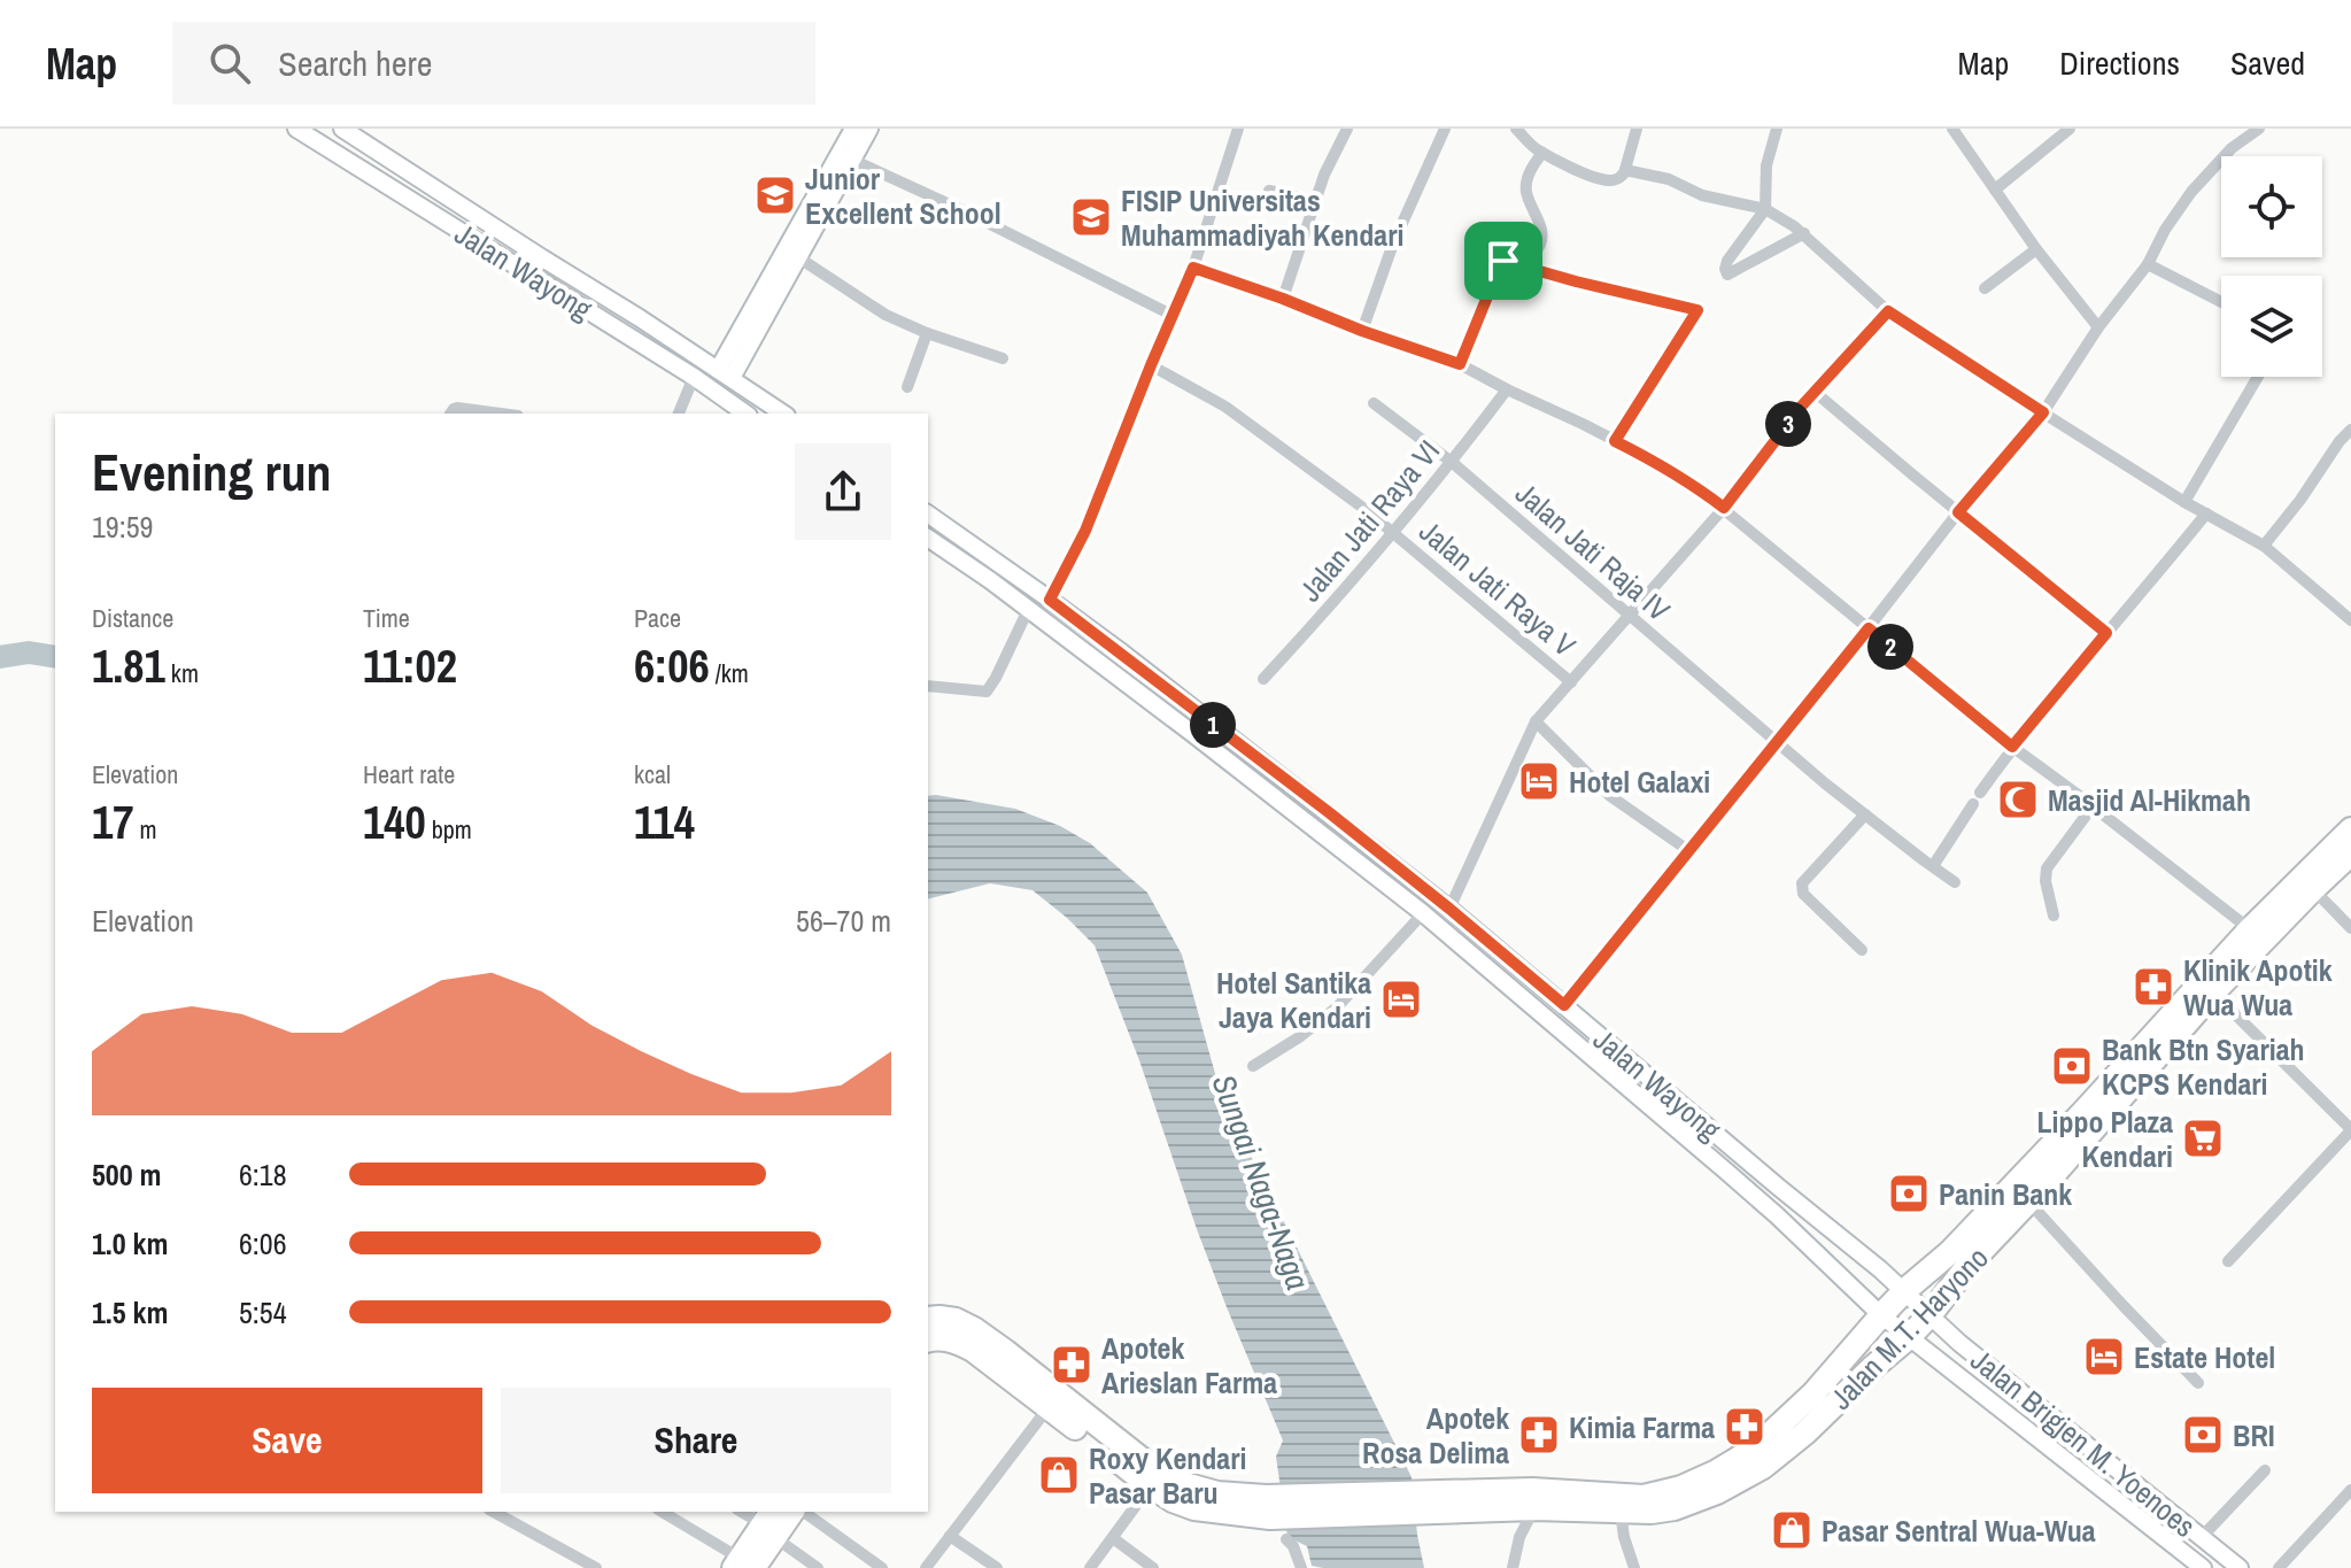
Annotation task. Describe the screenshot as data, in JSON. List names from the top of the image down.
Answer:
{
  "streets": {
    "highway": ["Jalan M.T. Haryono"],
    "main road": ["Jalan Wayong", "Jalan Brigjen M. Yoenoes"],
    "street": ["Jalan Jati Raya VI", "Jalan Jati Raja IV", "Jalan Jati Raya V"]
  },
  "crossings": [
    ["Jalan Wayong", "Jalan M.T. Haryono"],
    ["Jalan Wayong", "Jalan Brigjen M. Yoenoes"],
    ["Jalan Jati Raya VI", "Jalan Jati Raja IV"],
    ["Jalan Jati Raya VI", "Jalan Jati Raya V"],
    ["Jalan M.T. Haryono", "Jalan Brigjen M. Yoenoes"]
  ],
  "water": ["Sungai Naga-Naga"],
  "places": {
    "school or university": ["Junior Excellent School", "FISIP Universitas Muhammadiyah Kendari"],
    "hotel": ["Hotel Galaxi", "Hotel Santika Jaya Kendari", "Estate Hotel"],
    "mosque": ["Masjid Al-Hikmah"],
    "pharmacy": [
      "Klinik Apotik Wua Wua",
      "Apotek Arieslan Farma",
      "Kimia Farma",
      "Apotek Rosa Delima"
    ],
    "bank": ["Bank Btn Syariah KCPS Kendari", "Panin Bank", "BRI"],
    "supermarket": ["Lippo Plaza Kendari"],
    "shop": ["Roxy Kendari Pasar Baru", "Pasar Sentral Wua-Wua"]
  },
  "page": {
    "header": "Map",
    "search": "Search here",
    "nav": ["Map", "Directions", "Saved"],
    "pins": ["3", "2", "1"],
    "heading": ["Evening run", "19:59"],
    "stats": [
      ["Distance", "1.81 km"],
      ["Time", "11:02"],
      ["Pace", "6:06 /km"],
      ["Elevation", "17 m"],
      ["Heart rate", "140 bpm"],
      ["kcal", "114"]
    ],
    "chart": ["Elevation", "56–70 m"],
    "list": [
      {
        "name": "500 m",
        "note": "6:18"
      },
      {
        "name": "1.0 km",
        "note": "6:06"
      },
      {
        "name": "1.5 km",
        "note": "5:54"
      }
    ],
    "buttons": ["Save", "Share"]
  }
}
